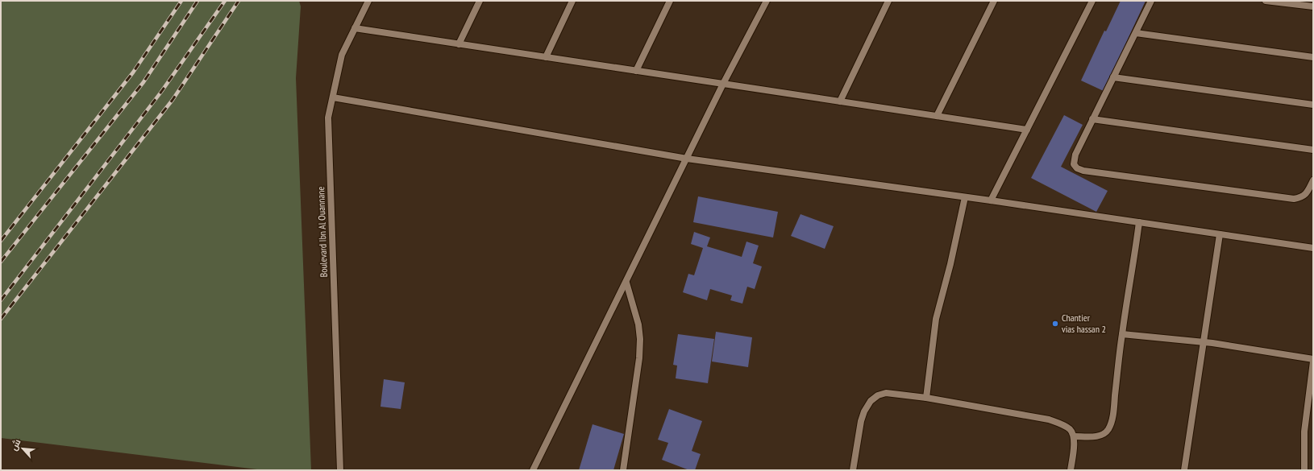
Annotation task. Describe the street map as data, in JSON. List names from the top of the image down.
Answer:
{
  "streets": {
    "street": ["Boulevard Ibn Al Ouannane"]
  },
  "places": ["Chantier vias hassan 2"],
  "north": "top left"
}
